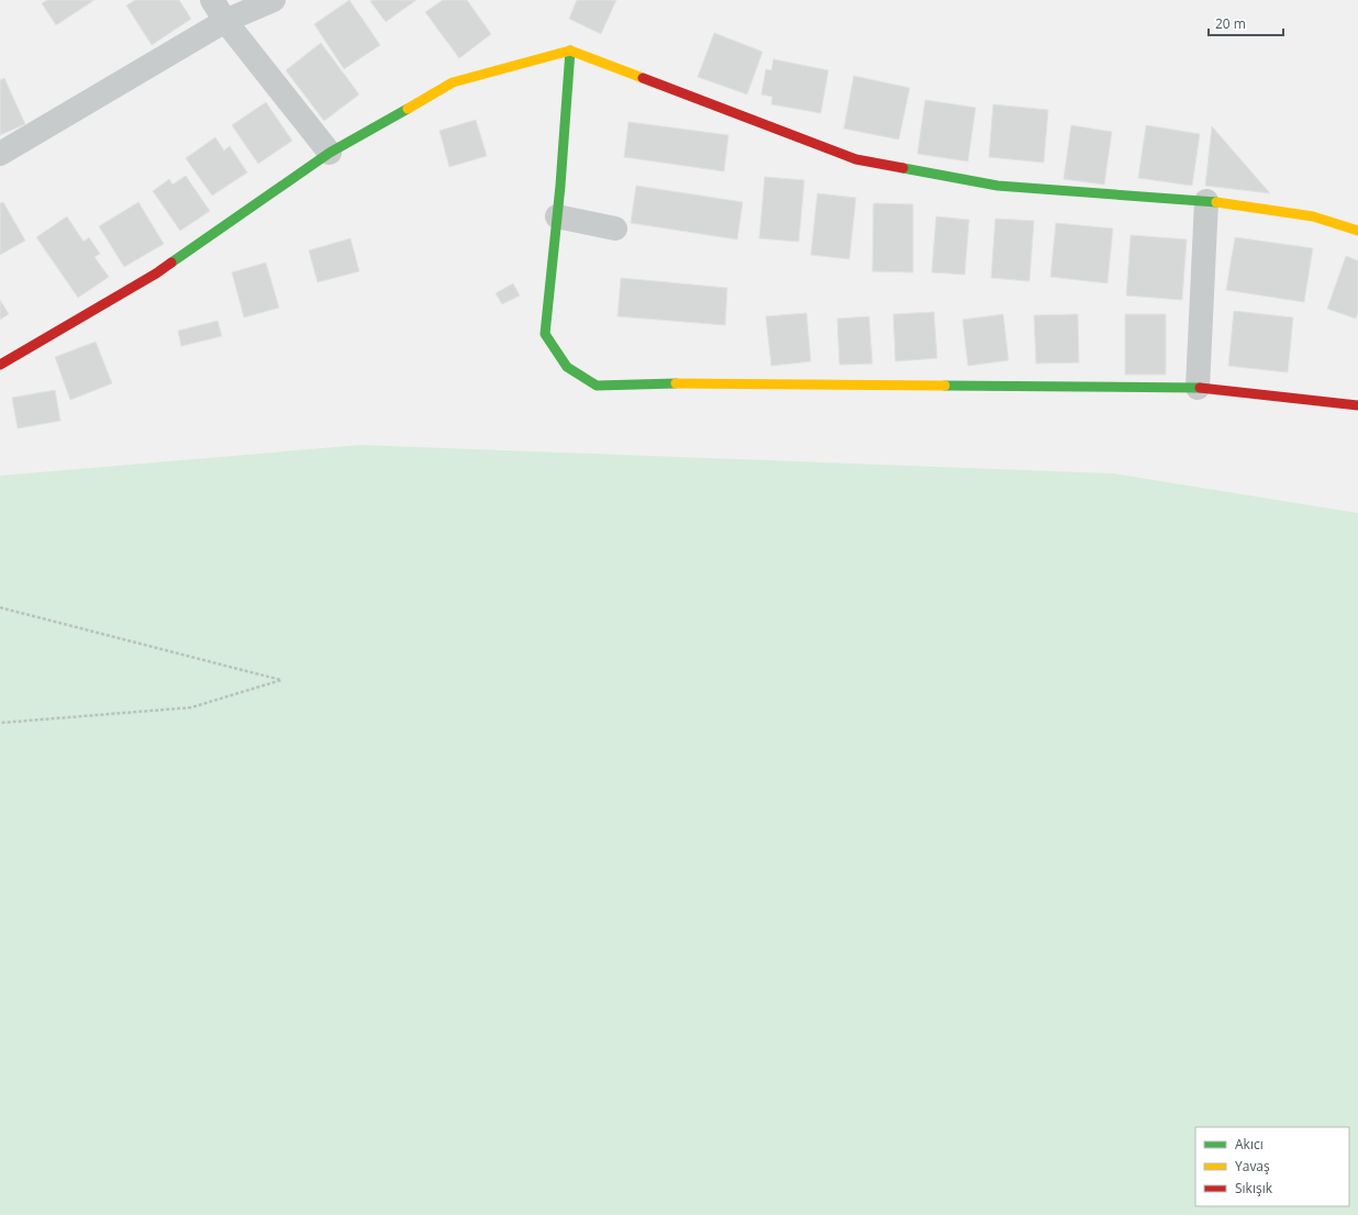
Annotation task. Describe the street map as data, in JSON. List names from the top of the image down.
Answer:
{
  "legend": ["Akıcı", "Yavaş", "Sıkışık"],
  "scale_bar": "20 m"
}
